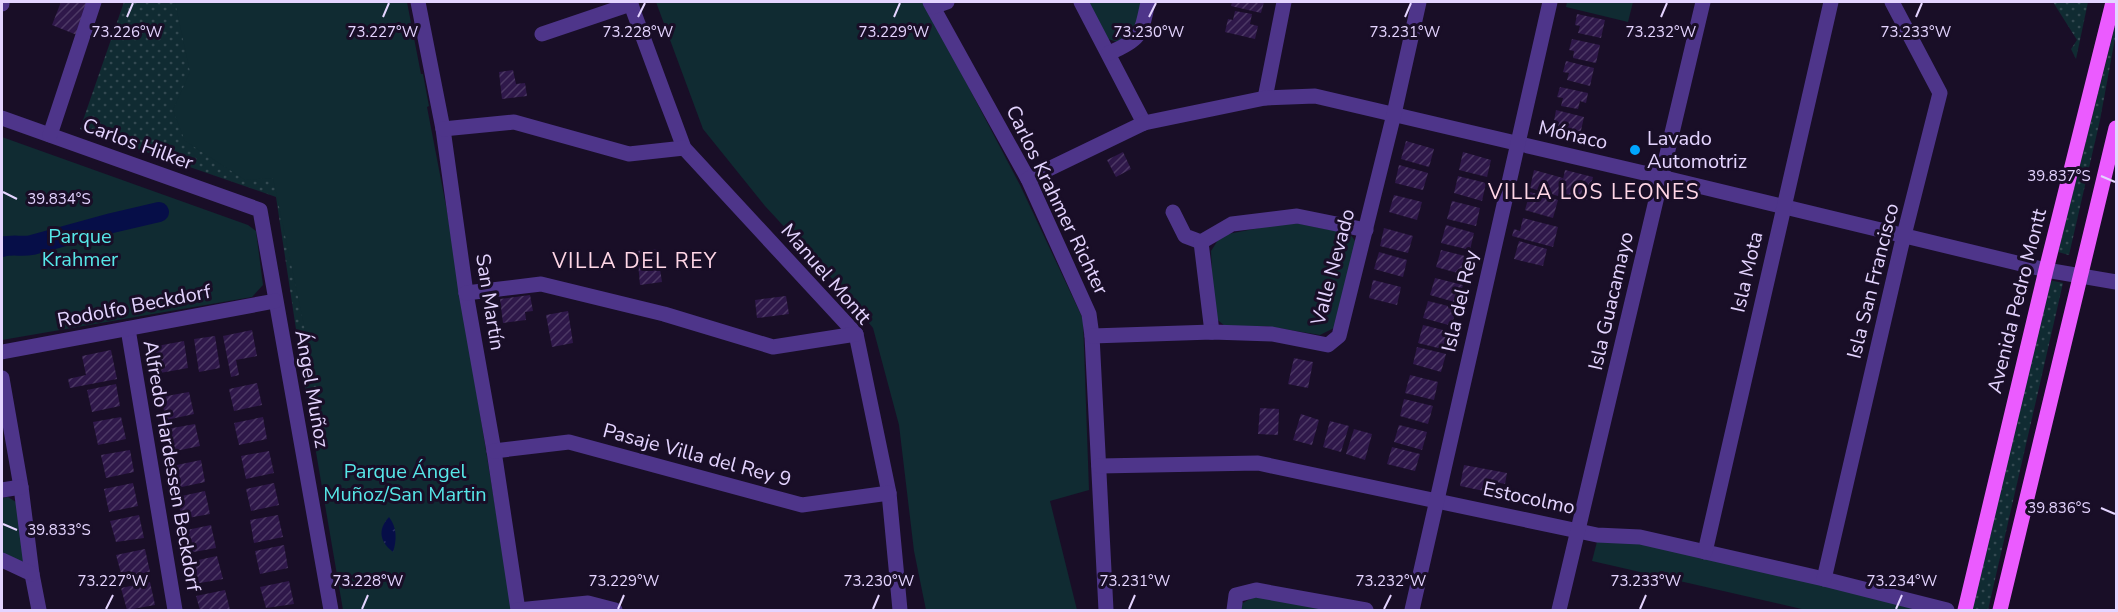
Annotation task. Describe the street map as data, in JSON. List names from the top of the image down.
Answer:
{
  "streets": {
    "main road": ["Avenida Pedro Montt"],
    "street": [
      "Mónaco",
      "Carlos Hilker",
      "Carlos Krahmer Richter",
      "Valle Nevado",
      "Isla Mota",
      "Manuel Montt",
      "Isla San Francisco",
      "Isla del Rey",
      "Isla Guacamayo",
      "San Martín",
      "Rodolfo Beckdorf",
      "Ángel Muñoz",
      "Pasaje Villa del Rey 9",
      "Alfredo Hardessen Beckdorf",
      "Estocolmo"
    ]
  },
  "crossings": [
    ["Mónaco", "Carlos Krahmer Richter"],
    ["Mónaco", "Valle Nevado"],
    ["Mónaco", "Isla Mota"],
    ["Mónaco", "Isla San Francisco"],
    ["Mónaco", "Isla del Rey"],
    ["Mónaco", "Isla Guacamayo"],
    ["Mónaco", "Avenida Pedro Montt"],
    ["Carlos Hilker", "Ángel Muñoz"],
    ["Carlos Krahmer Richter", "Valle Nevado"],
    ["Carlos Krahmer Richter", "Estocolmo"],
    ["Isla Mota", "Estocolmo"],
    ["Manuel Montt", "Pasaje Villa del Rey 9"],
    ["Isla San Francisco", "Estocolmo"],
    ["Isla del Rey", "Estocolmo"],
    ["Isla Guacamayo", "Estocolmo"],
    ["San Martín", "Pasaje Villa del Rey 9"],
    ["Rodolfo Beckdorf", "Ángel Muñoz"],
    ["Rodolfo Beckdorf", "Alfredo Hardessen Beckdorf"]
  ],
  "districts": ["VILLA LOS LEONES", "VILLA DEL REY"],
  "parks": ["Parque Krahmer", "Parque Ángel Muñoz/San Martin"],
  "places": ["Lavado Automotriz"],
  "coordinates": [
    "73.226°W",
    "73.227°W",
    "73.228°W",
    "73.229°W",
    "73.230°W",
    "73.231°W",
    "73.232°W",
    "73.233°W",
    "39.837°S",
    "39.834°S",
    "39.836°S",
    "39.833°S",
    "73.234°W"
  ]
}
